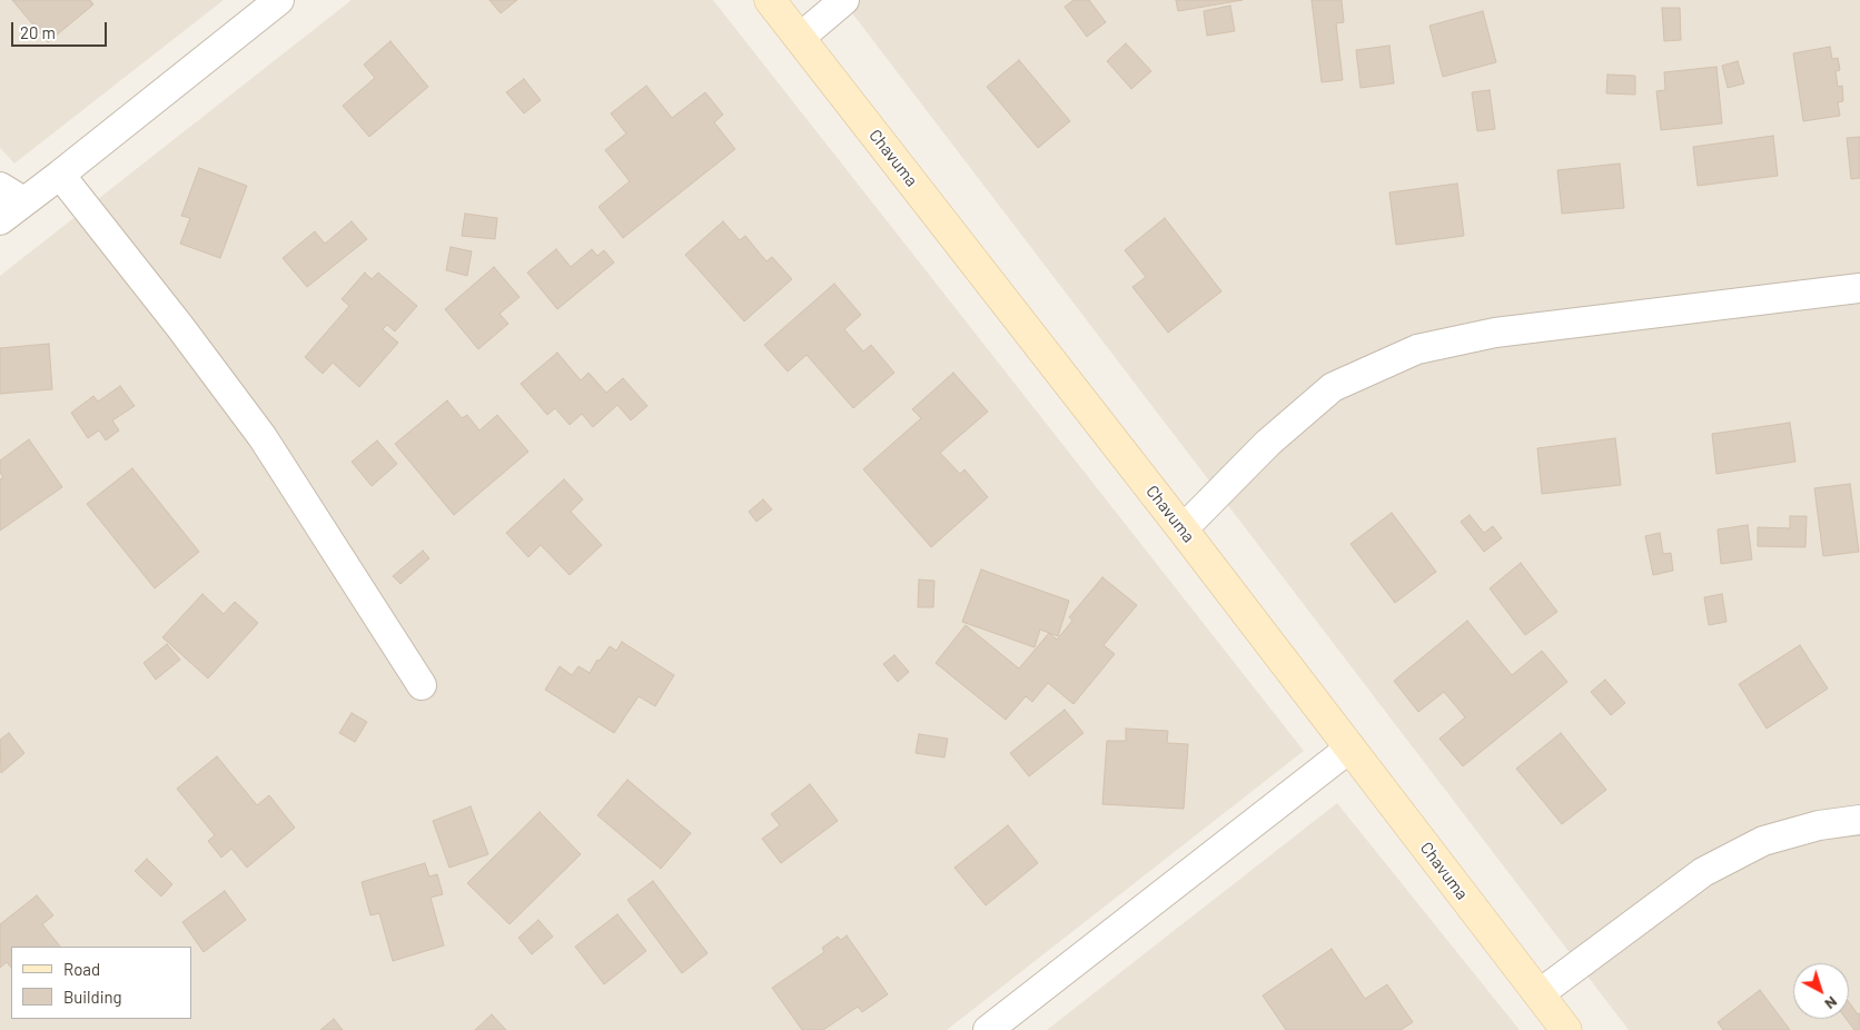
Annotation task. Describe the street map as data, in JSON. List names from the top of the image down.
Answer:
{
  "streets": {
    "street": ["Chavuma"]
  },
  "legend": ["Road", "Building"],
  "scale_bar": "20 m",
  "north": "bottom right"
}
